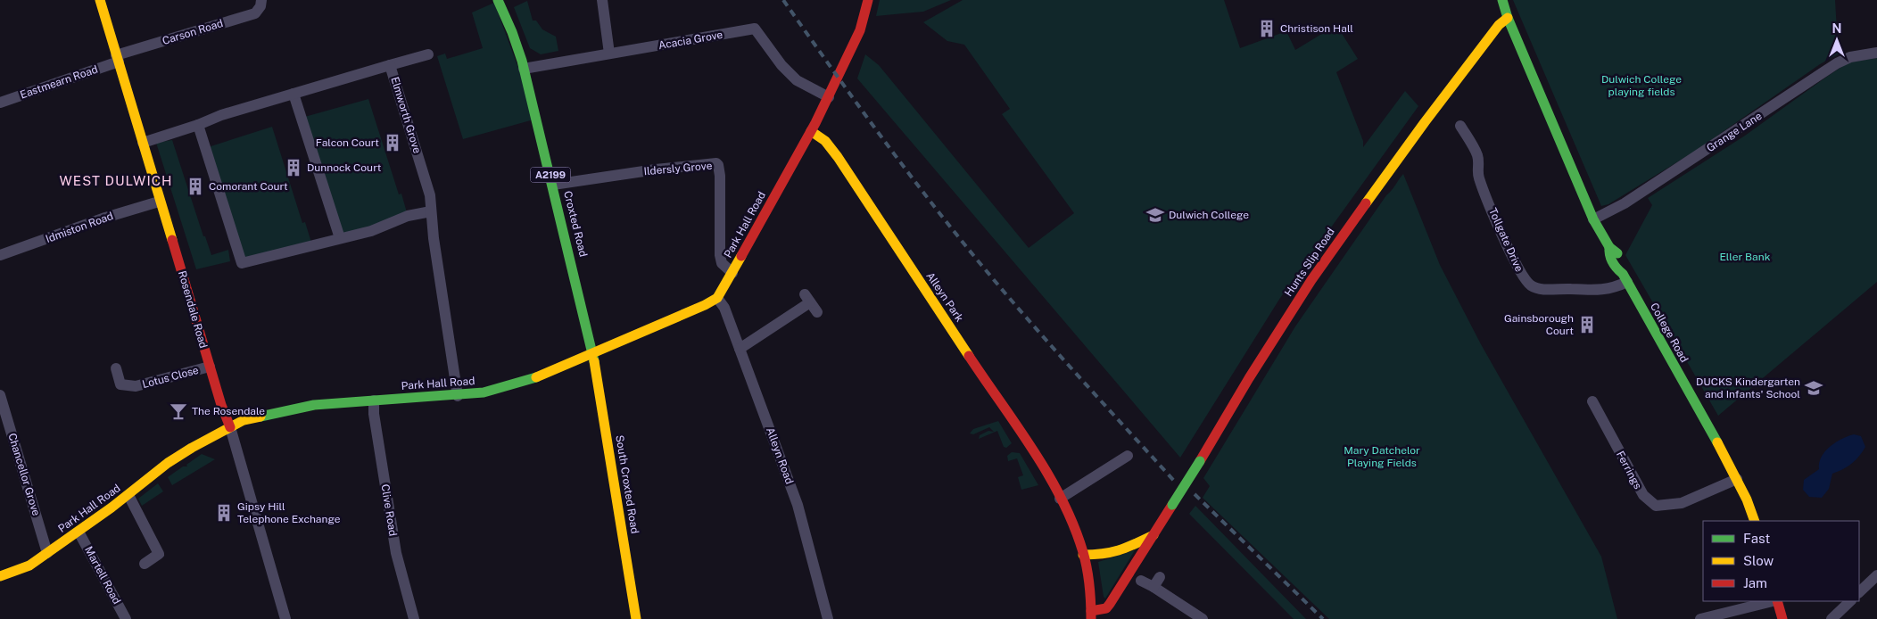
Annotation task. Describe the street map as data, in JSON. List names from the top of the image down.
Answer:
{
  "streets": {
    "street": [
      "Carson Road",
      "Acacia Grove",
      "Eastmearn Road",
      "Elmworth Grove",
      "Grange Lane",
      "Ildersly Grove",
      "A2199",
      "Croxted Road",
      "Park Hall Road",
      "Idmiston Road",
      "Tollgate Drive",
      "Hunts Slip Road",
      "Alleyn Park",
      "Rosendale Road",
      "College Road",
      "Lotus Close",
      "Alleyn Road",
      "Ferrings",
      "Chancellor Grove",
      "South Croxted Road",
      "Clive Road",
      "Martell Road"
    ]
  },
  "crossings": [
    ["Carson Road", "Eastmearn Road"],
    ["Carson Road", "Rosendale Road"],
    ["Acacia Grove", "Croxted Road"],
    ["Eastmearn Road", "Rosendale Road"],
    ["Elmworth Grove", "Park Hall Road"],
    ["Elmworth Grove", "Rosendale Road"],
    ["Grange Lane", "College Road"],
    ["Ildersly Grove", "Croxted Road"],
    ["Ildersly Grove", "Park Hall Road"],
    ["Croxted Road", "Park Hall Road"],
    ["Croxted Road", "South Croxted Road"],
    ["Park Hall Road", "Alleyn Park"],
    ["Park Hall Road", "Rosendale Road"],
    ["Park Hall Road", "Alleyn Road"],
    ["Park Hall Road", "Chancellor Grove"],
    ["Park Hall Road", "South Croxted Road"],
    ["Park Hall Road", "Clive Road"],
    ["Park Hall Road", "Martell Road"],
    ["Idmiston Road", "Rosendale Road"],
    ["Tollgate Drive", "College Road"],
    ["Hunts Slip Road", "Alleyn Park"],
    ["Hunts Slip Road", "College Road"],
    ["Rosendale Road", "Lotus Close"],
    ["College Road", "Ferrings"]
  ],
  "districts": ["WEST DULWICH"],
  "parks": ["Dulwich College playing fields", "Eller Bank", "Mary Datchelor Playing Fields"],
  "places": {
    "building": [
      "Christison Hall",
      "Falcon Court",
      "Dunnock Court",
      "Comorant Court",
      "Gainsborough Court",
      "Gipsy Hill Telephone Exchange"
    ],
    "school or university": ["Dulwich College", "DUCKS Kindergarten and Infants' School"],
    "bar": ["The Rosendale"]
  },
  "legend": ["Fast", "Slow", "Jam"],
  "north": "top"
}
